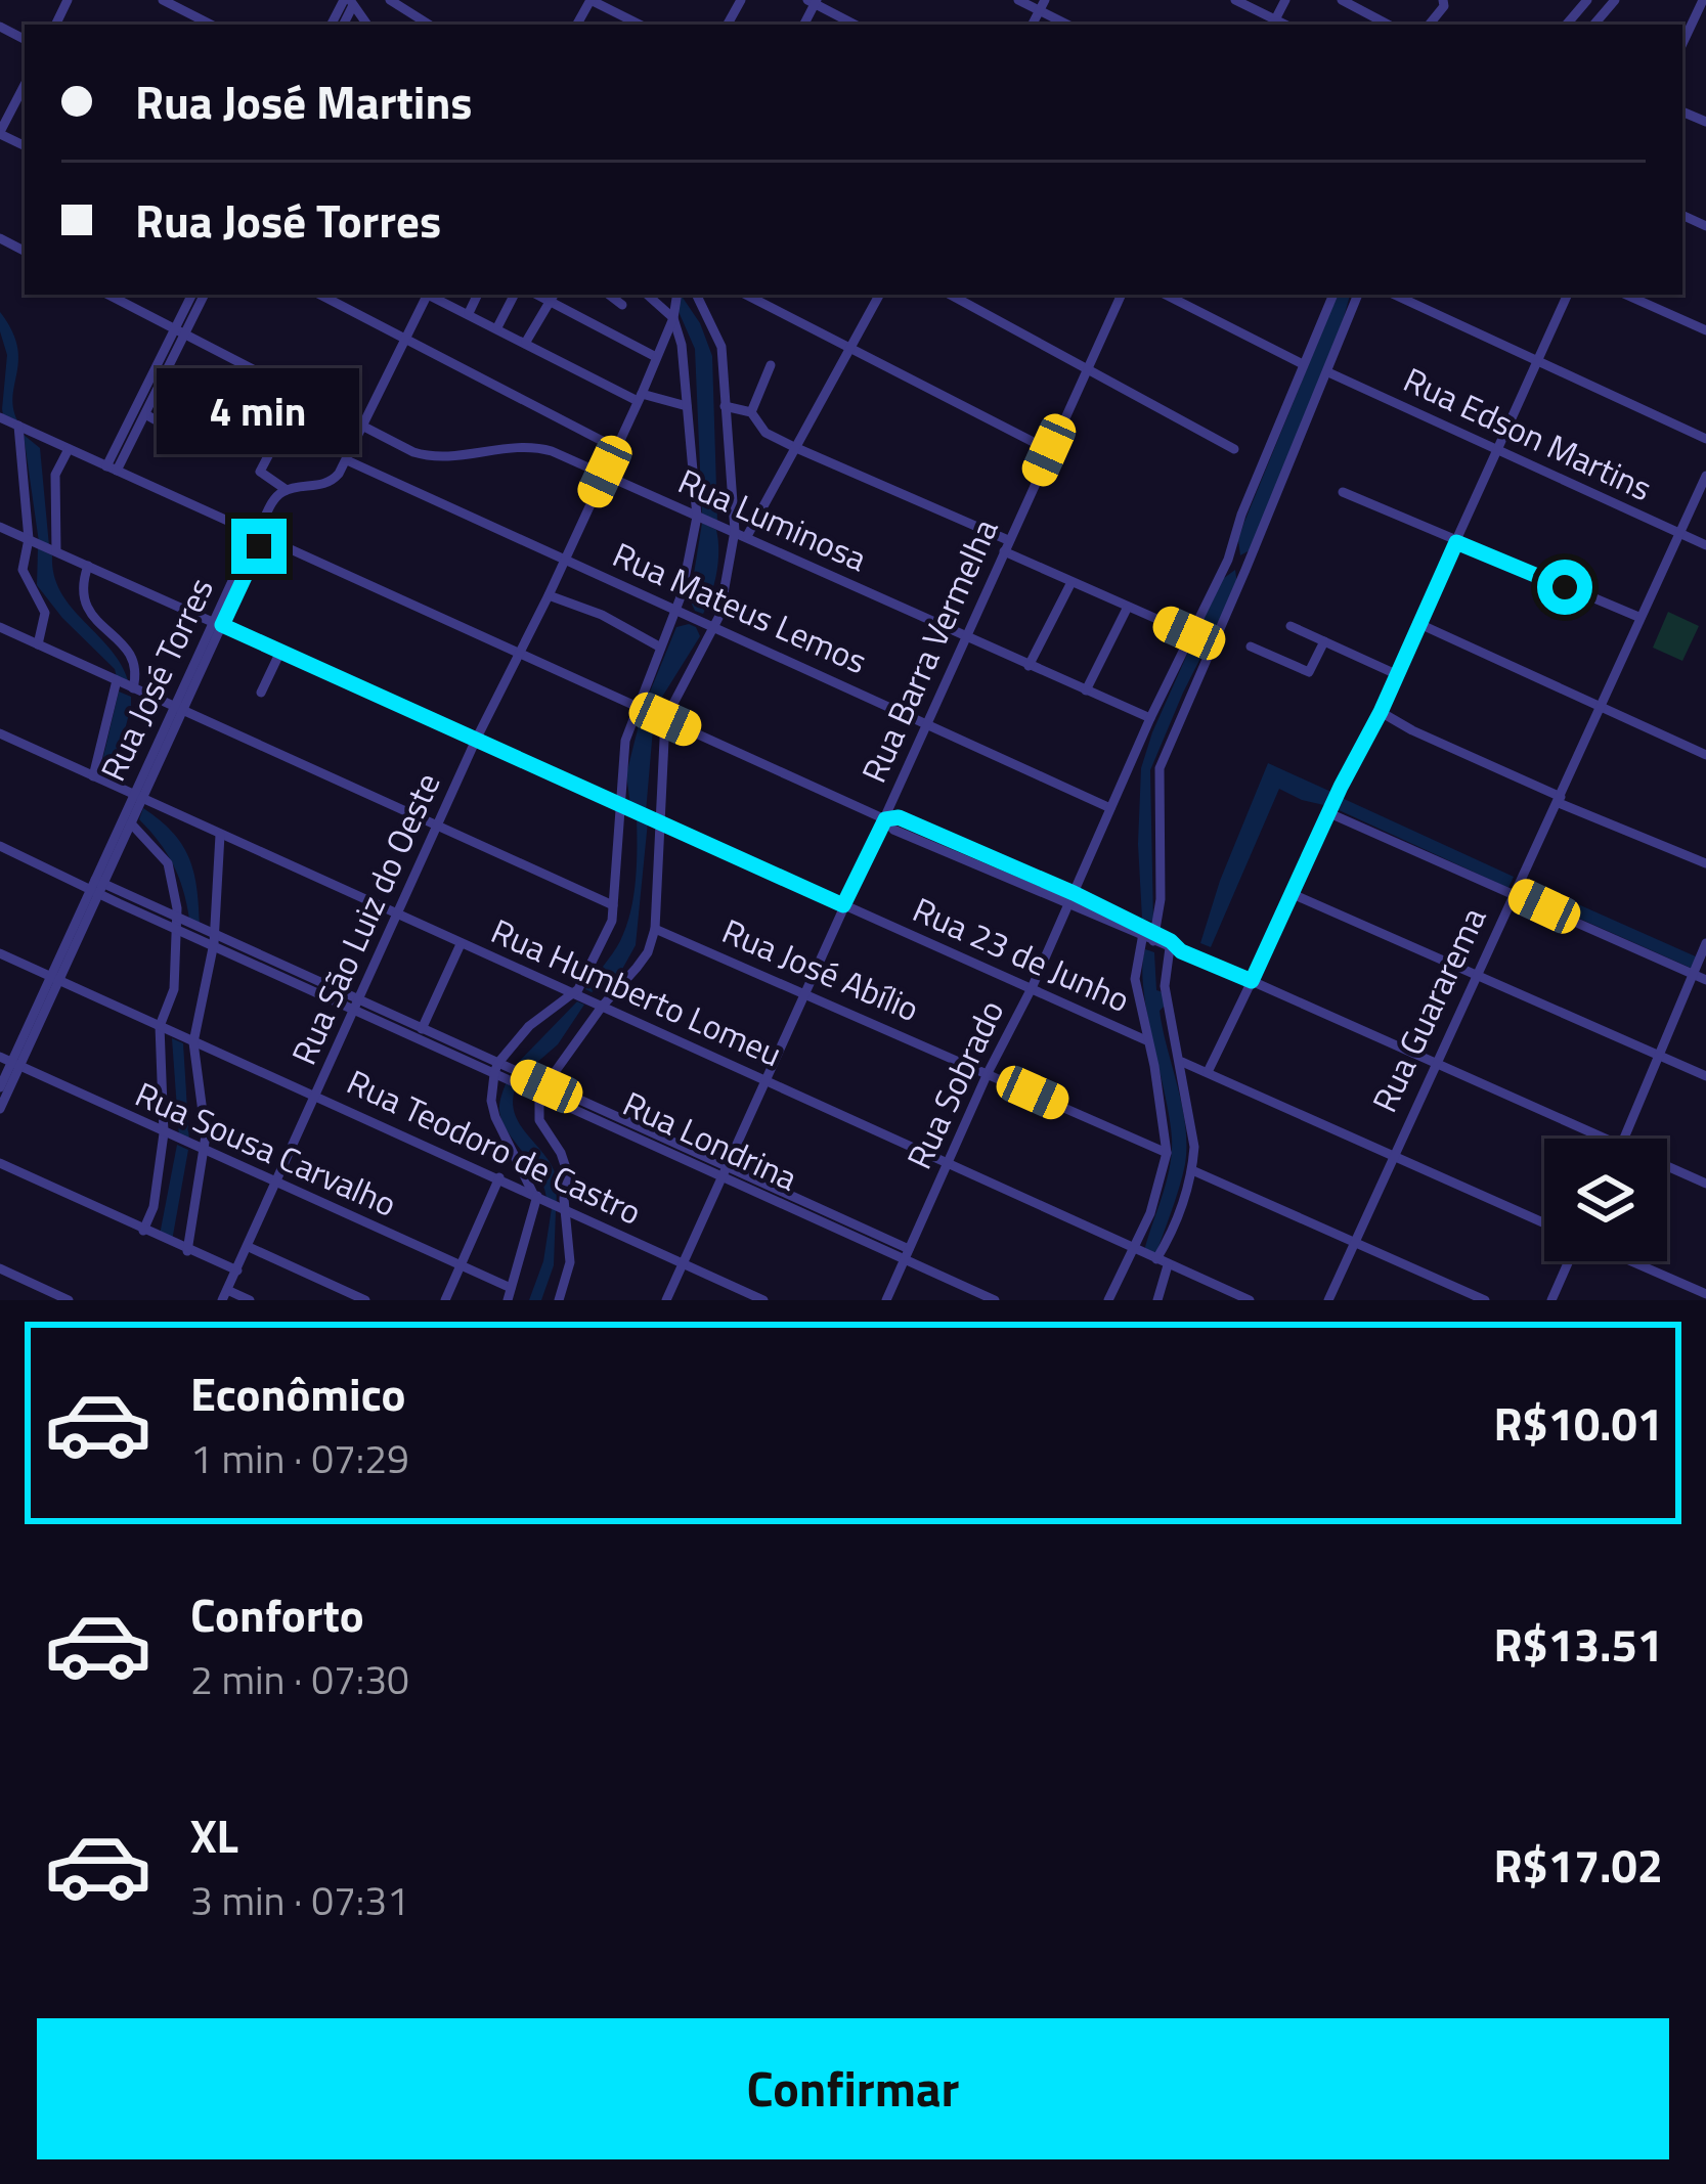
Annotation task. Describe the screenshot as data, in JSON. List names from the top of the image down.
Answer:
{
  "streets": {
    "street": [
      "Rua Edson Martins",
      "Rua Luminosa",
      "Rua Mateus Lemos",
      "Rua Barra Vermelha",
      "Rua José Torres",
      "Rua São Luiz do Oeste",
      "Rua 23 de Junho",
      "Rua José Abílio",
      "Rua Humberto Lomeu",
      "Rua Guararema",
      "Rua Sobrado",
      "Rua Londrina",
      "Rua Teodoro de Castro",
      "Rua Sousa Carvalho"
    ]
  },
  "crossings": [
    ["Rua Edson Martins", "Rua Guararema"],
    ["Rua Luminosa", "Rua Barra Vermelha"],
    ["Rua Luminosa", "Rua São Luiz do Oeste"],
    ["Rua Luminosa", "Rua Sobrado"],
    ["Rua Mateus Lemos", "Rua Barra Vermelha"],
    ["Rua Mateus Lemos", "Rua São Luiz do Oeste"],
    ["Rua Mateus Lemos", "Rua Sobrado"],
    ["Rua Barra Vermelha", "Rua 23 de Junho"],
    ["Rua Barra Vermelha", "Rua José Abílio"],
    ["Rua Barra Vermelha", "Rua Humberto Lomeu"],
    ["Rua Barra Vermelha", "Rua Londrina"],
    ["Rua Barra Vermelha", "Rua Teodoro de Castro"],
    ["Rua José Torres", "Rua 23 de Junho"],
    ["Rua José Torres", "Rua Humberto Lomeu"],
    ["Rua José Torres", "Rua Londrina"],
    ["Rua José Torres", "Rua Teodoro de Castro"],
    ["Rua José Torres", "Rua Sousa Carvalho"],
    ["Rua São Luiz do Oeste", "Rua 23 de Junho"],
    ["Rua São Luiz do Oeste", "Rua Humberto Lomeu"],
    ["Rua São Luiz do Oeste", "Rua Londrina"],
    ["Rua São Luiz do Oeste", "Rua Teodoro de Castro"],
    ["Rua São Luiz do Oeste", "Rua Sousa Carvalho"],
    ["Rua 23 de Junho", "Rua Sobrado"],
    ["Rua José Abílio", "Rua Sobrado"],
    ["Rua Humberto Lomeu", "Rua Sobrado"],
    ["Rua Sobrado", "Rua Londrina"]
  ],
  "page": {
    "banner": ["Rua José Martins", "Rua José Torres"],
    "bubble": "4 min",
    "list": [
      {
        "name": "Econômico",
        "note": "1 min · 07:29",
        "value": "R$10.01"
      },
      {
        "name": "Conforto",
        "note": "2 min · 07:30",
        "value": "R$13.51"
      },
      {
        "name": "XL",
        "note": "3 min · 07:31",
        "value": "R$17.02"
      }
    ],
    "buttons": "Confirmar"
  }
}
